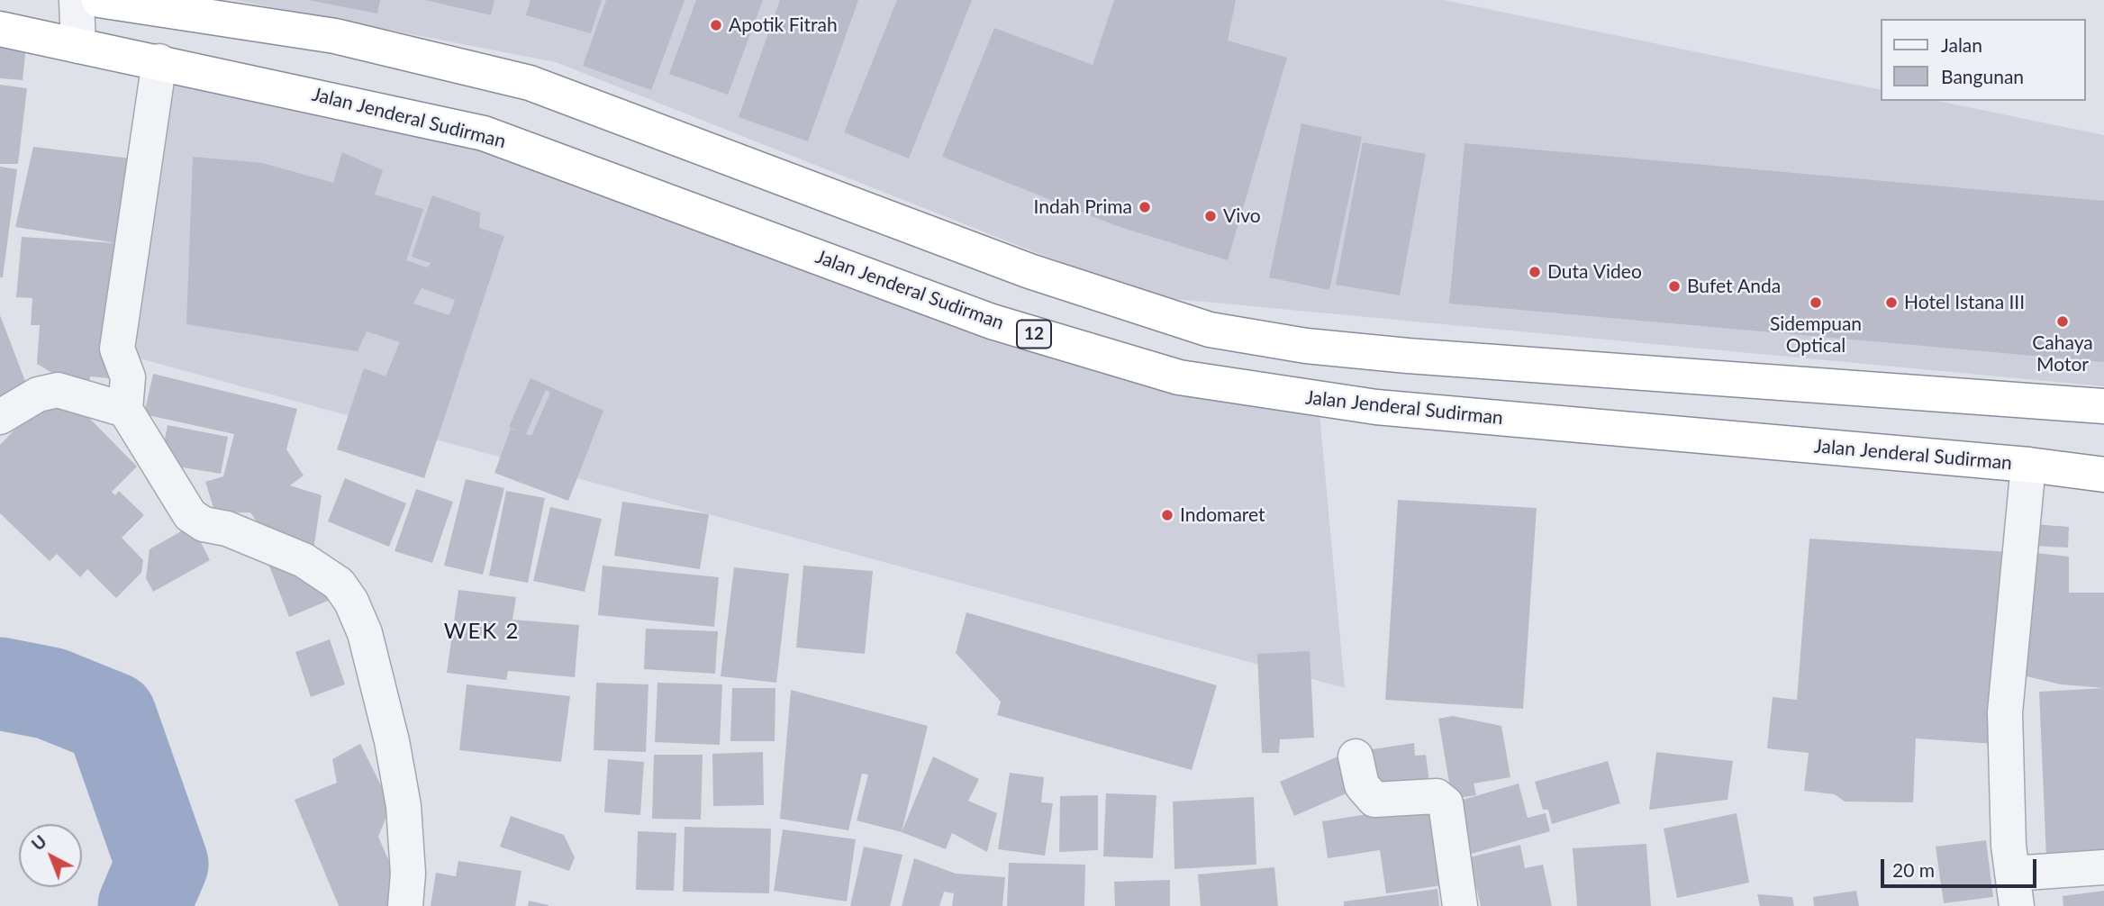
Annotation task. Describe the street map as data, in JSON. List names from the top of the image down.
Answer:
{
  "streets": {
    "highway": ["Jalan Jenderal Sudirman", "12"]
  },
  "districts": ["WEK 2"],
  "places": [
    "Apotik Fitrah",
    "Indah Prima",
    "Vivo",
    "Duta Video",
    "Bufet Anda",
    "Sidempuan Optical",
    "Hotel Istana III",
    "Cahaya Motor",
    "Indomaret"
  ],
  "legend": ["Jalan", "Bangunan"],
  "scale_bar": "20 m",
  "north": "top left"
}
